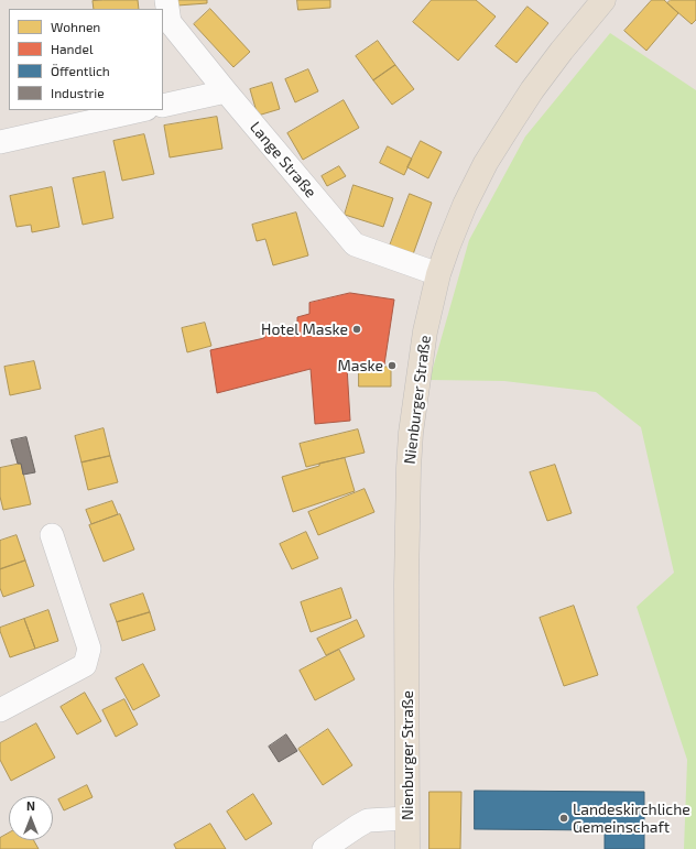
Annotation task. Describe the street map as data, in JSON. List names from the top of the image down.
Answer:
{
  "streets": {
    "main road": ["Nienburger Straße"],
    "street": ["Lange Straße"]
  },
  "crossings": [
    ["Lange Straße", "Nienburger Straße"]
  ],
  "places": ["Hotel Maske", "Maske", "Landeskirchliche Gemeinschaft"],
  "legend": [
    "Wohnen",
    "Handel",
    "Öffentlich",
    "Industrie"
  ],
  "north": "top"
}
